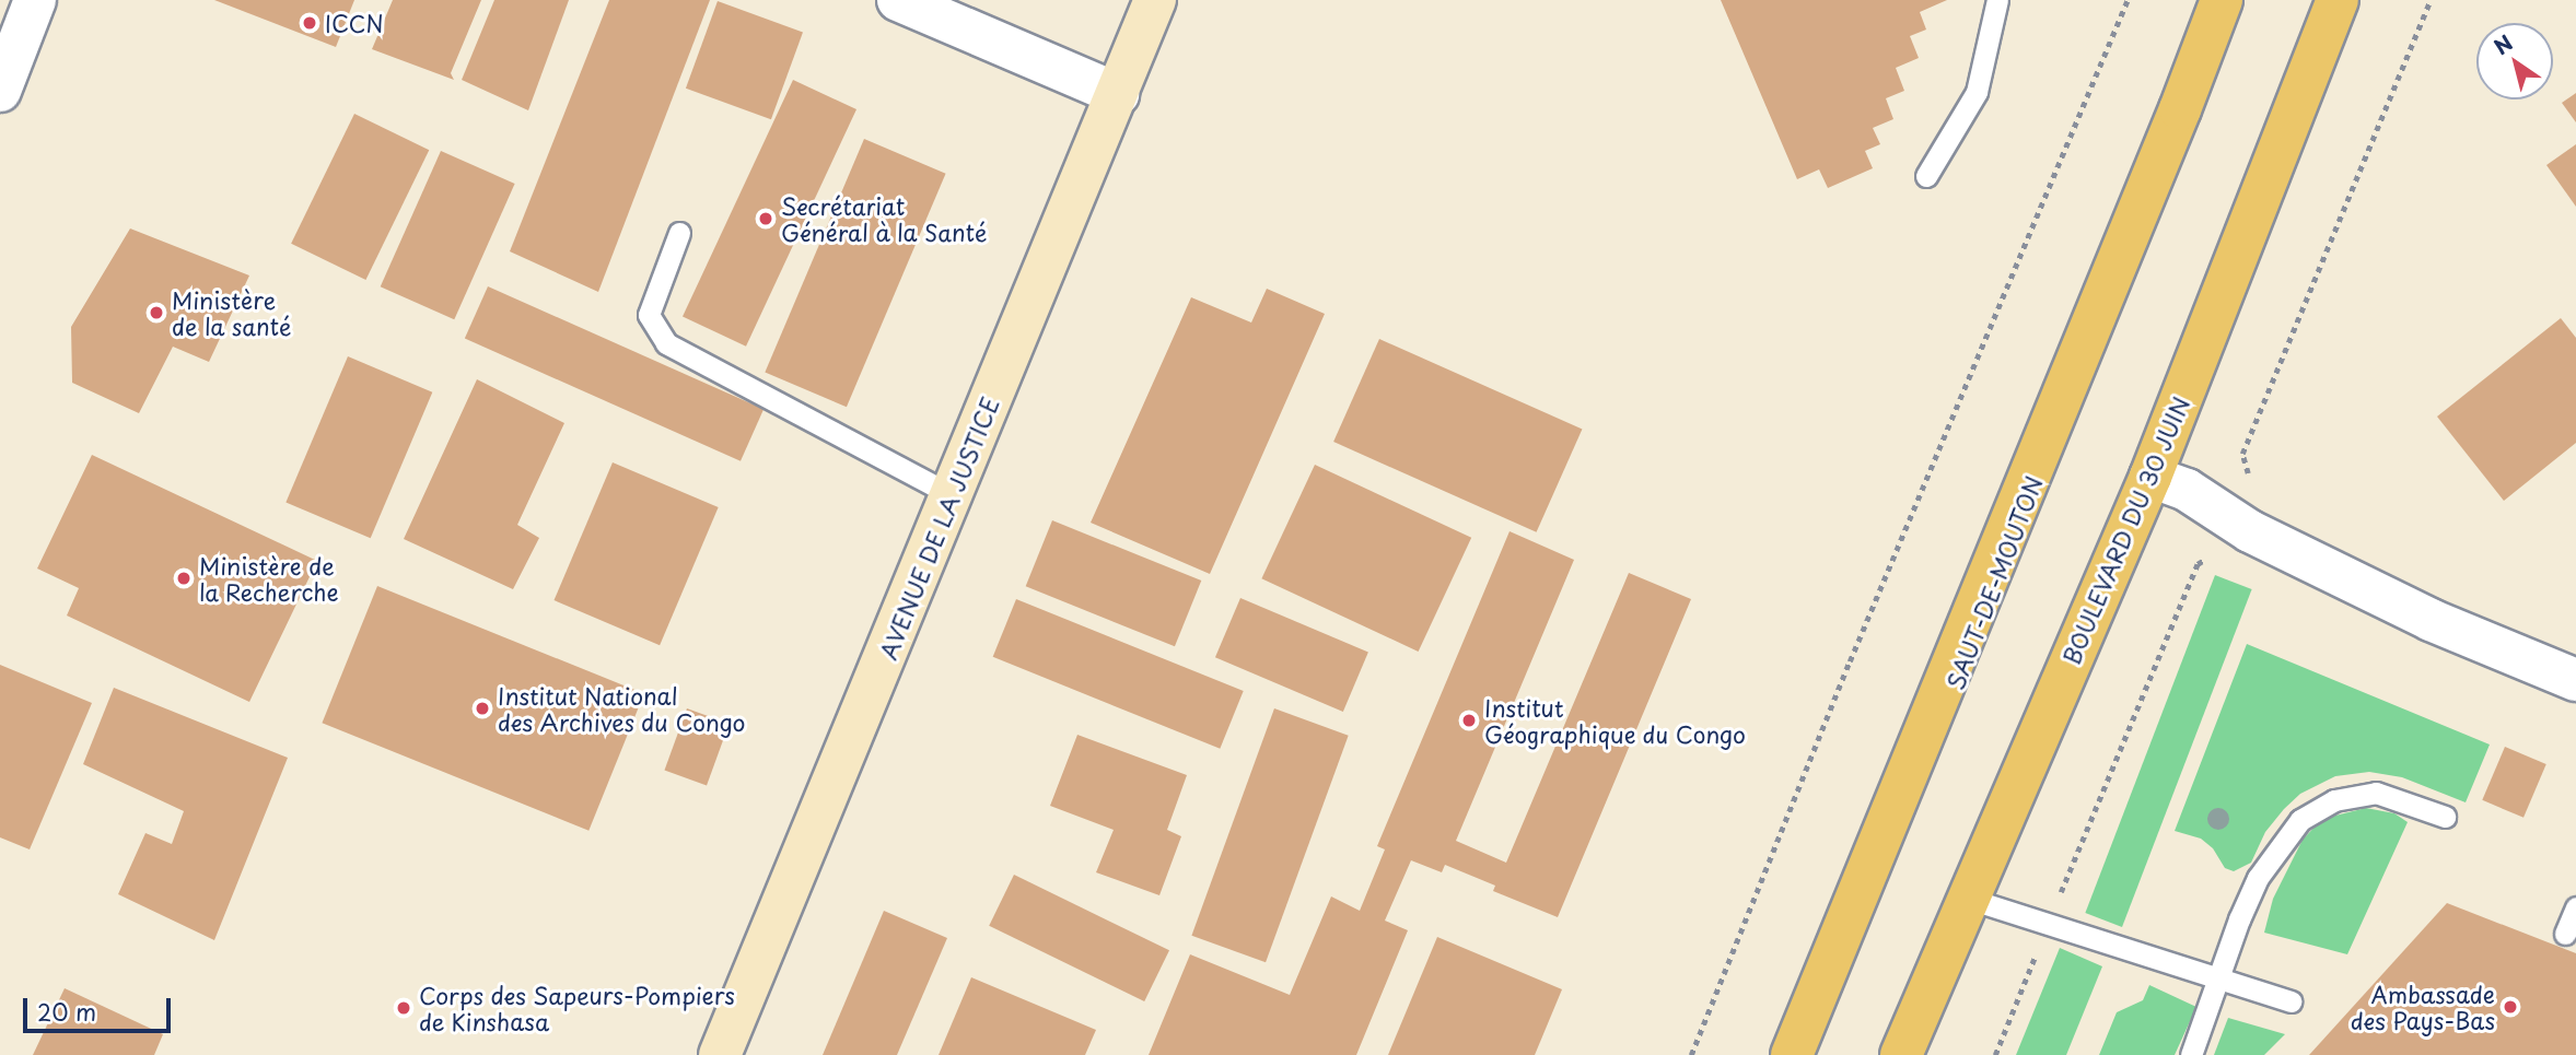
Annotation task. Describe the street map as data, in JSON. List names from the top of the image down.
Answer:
{
  "streets": {
    "main road": ["AVENUE DE LA JUSTICE", "BOULEVARD DU 30 JUIN", "SAUT-DE-MOUTON"]
  },
  "places": [
    "ICCN",
    "Secrétariat Général à la Santé",
    "Ministère de la santé",
    "Ministère de la Recherche",
    "Institut National des Archives du Congo",
    "Institut Géographique du Congo",
    "Ambassade des Pays-Bas",
    "Corps des Sapeurs-Pompiers de Kinshasa"
  ],
  "scale_bar": "20 m",
  "north": "top left"
}
